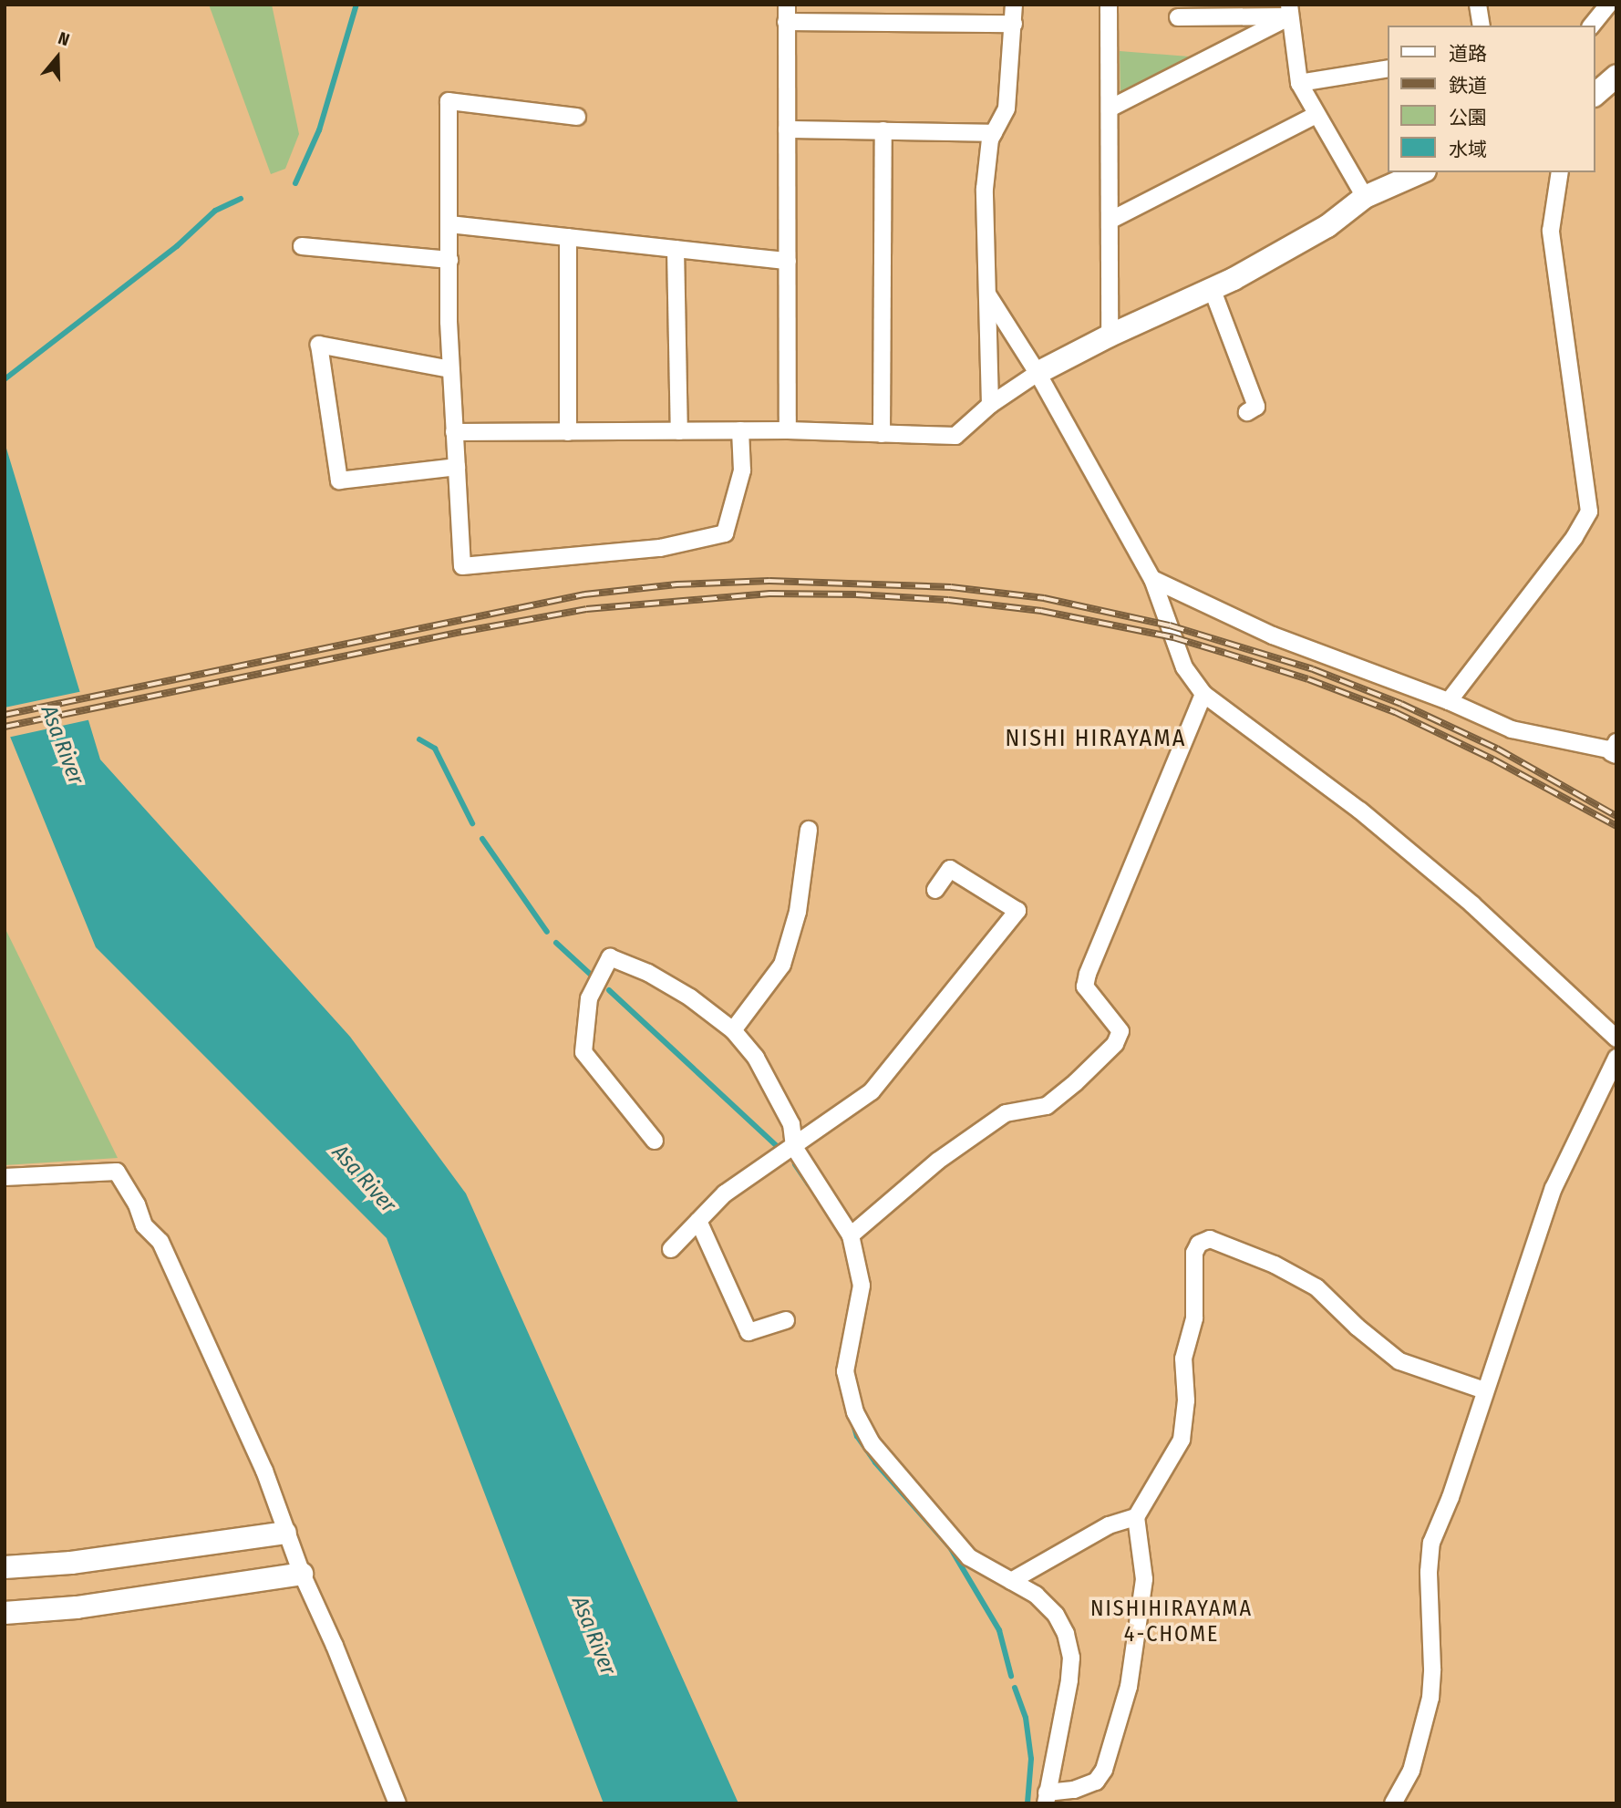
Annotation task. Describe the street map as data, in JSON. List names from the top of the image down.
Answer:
{
  "districts": ["NISHI HIRAYAMA", "NISHIHIRAYAMA 4-CHOME"],
  "water": ["Asa River"],
  "legend": [
    "道路",
    "鉄道",
    "公園",
    "水域"
  ],
  "north": "top"
}
